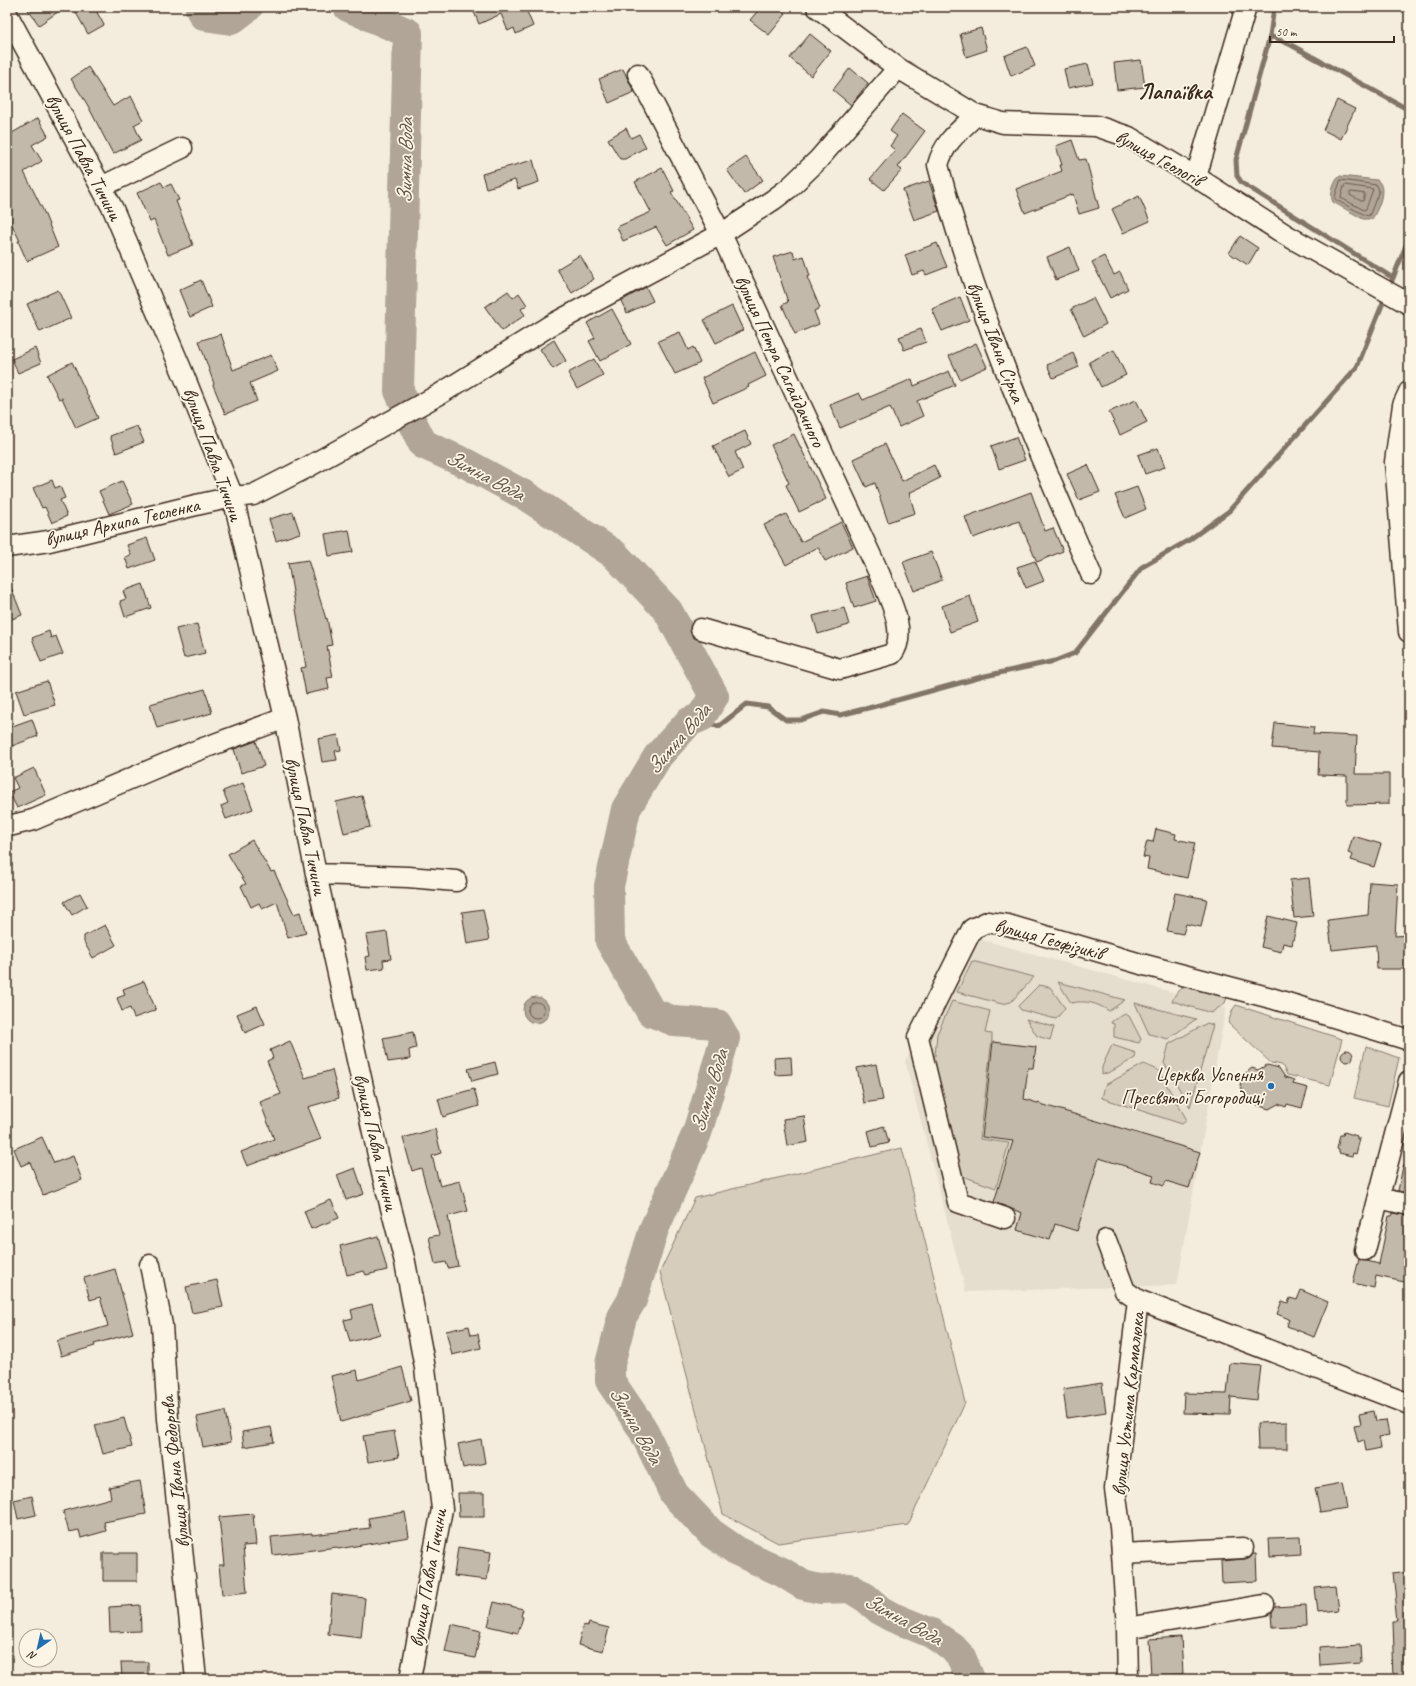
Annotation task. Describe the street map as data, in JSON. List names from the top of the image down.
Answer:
{
  "streets": {
    "street": [
      "вулиця Павла Тичини",
      "вулиця Геологів",
      "вулиця Івана Сірка",
      "вулиця Петра Сагайдачного",
      "вулиця Архипа Тесленка",
      "вулиця Геофізиків",
      "вулиця Устима Кармалюка",
      "вулиця Івана Федорова"
    ]
  },
  "crossings": [
    ["вулиця Павла Тичини", "вулиця Архипа Тесленка"],
    ["вулиця Геологів", "вулиця Івана Сірка"],
    ["вулиця Геологів", "вулиця Архипа Тесленка"],
    ["вулиця Петра Сагайдачного", "вулиця Архипа Тесленка"]
  ],
  "districts": ["Лапаївка"],
  "water": ["Зимна Вода"],
  "places": ["Церква Успення Пресвятої Богородиці"],
  "scale_bar": "50 m",
  "north": "bottom left"
}
